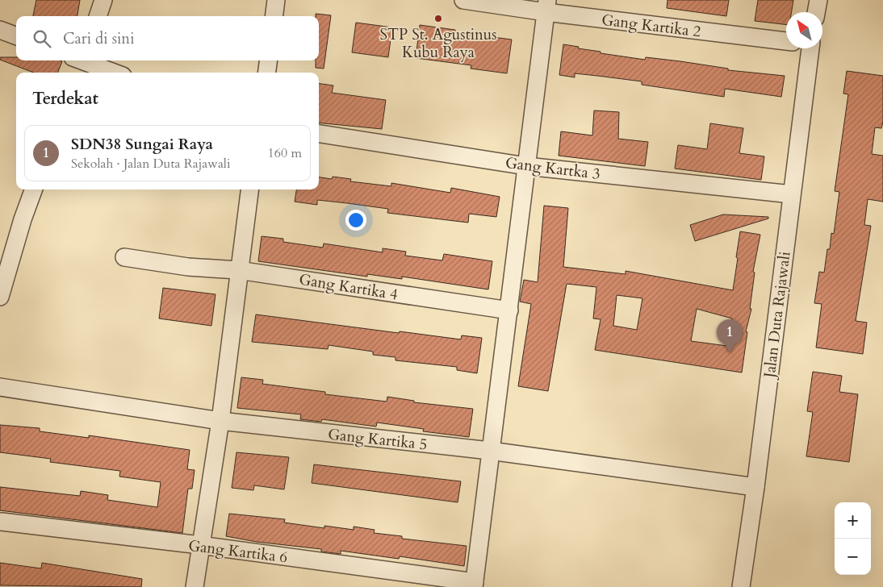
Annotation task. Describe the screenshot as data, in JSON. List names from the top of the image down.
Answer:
{
  "streets": {
    "street": [
      "Gang Kartika 2",
      "Gang Kartka 3",
      "Gang Kartika 4",
      "Jalan Duta Rajawali",
      "Gang Kartika 5",
      "Gang Kartika 6"
    ]
  },
  "crossings": [
    ["Gang Kartka 3", "Jalan Duta Rajawali"],
    ["Jalan Duta Rajawali", "Gang Kartika 5"]
  ],
  "places": ["STP St. Agustinus Kubu Raya"],
  "north": "top left",
  "page": {
    "search": "Cari di sini",
    "heading": "Terdekat",
    "list": [
      {
        "mark": "1",
        "name": "SDN38 Sungai Raya",
        "note": "Sekolah · Jalan Duta Rajawali",
        "value": "160 m"
      }
    ],
    "pins": "1",
    "map_buttons": ["+", "−"]
  }
}
